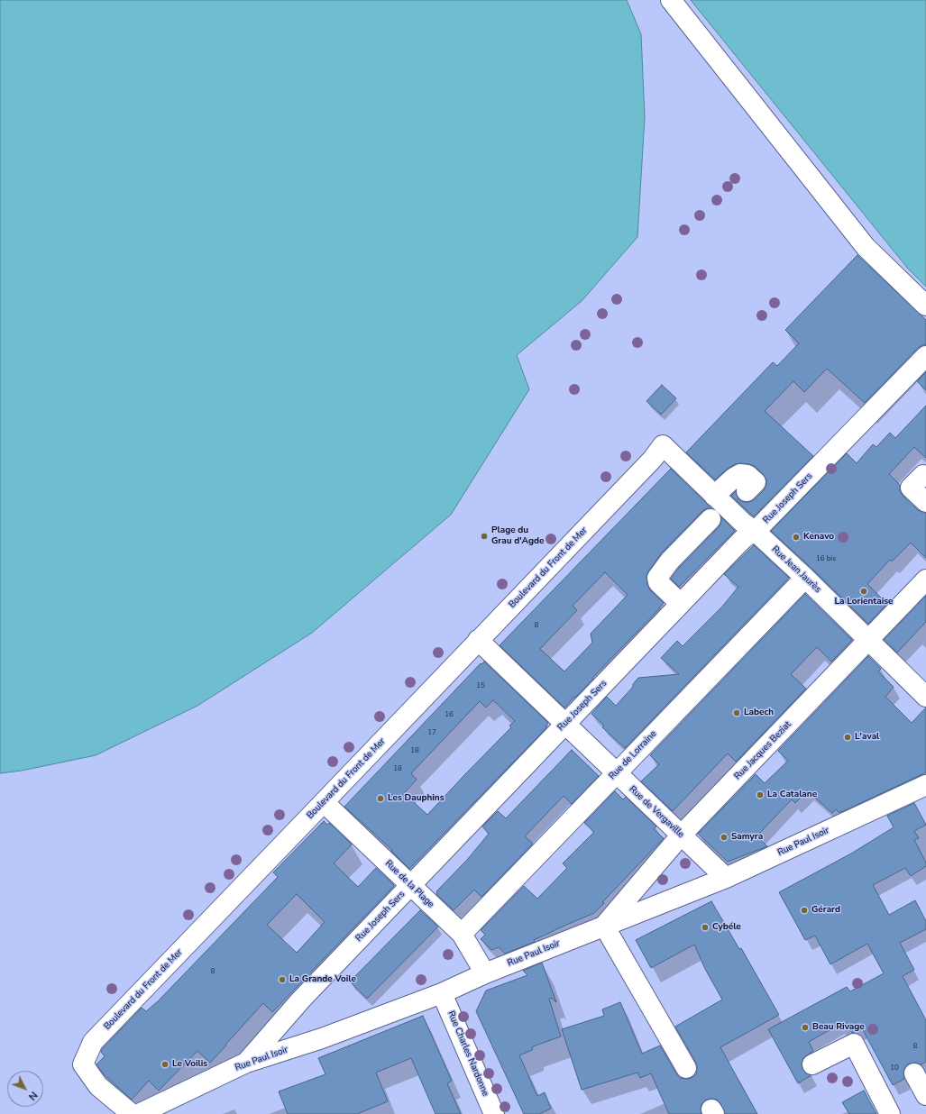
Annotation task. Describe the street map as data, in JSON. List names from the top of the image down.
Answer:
{
  "streets": {
    "street": [
      "Rue Joseph Sers",
      "Boulevard du Front de Mer",
      "Rue Jean Jaurès",
      "Rue Jacques Beziat",
      "Rue de Lorraine",
      "Rue de Vergaville",
      "Rue Paul Isoir",
      "Rue de la Plage",
      "Rue Charles Nardonne"
    ]
  },
  "crossings": [
    ["Rue Joseph Sers", "Rue Jean Jaurès"],
    ["Rue Joseph Sers", "Rue de Vergaville"],
    ["Rue Joseph Sers", "Rue Paul Isoir"],
    ["Rue Joseph Sers", "Rue de la Plage"],
    ["Boulevard du Front de Mer", "Rue Jean Jaurès"],
    ["Boulevard du Front de Mer", "Rue de Vergaville"],
    ["Boulevard du Front de Mer", "Rue de la Plage"],
    ["Rue Jean Jaurès", "Rue Jacques Beziat"],
    ["Rue Jean Jaurès", "Rue de Lorraine"],
    ["Rue Jacques Beziat", "Rue de Vergaville"],
    ["Rue Jacques Beziat", "Rue Paul Isoir"],
    ["Rue de Lorraine", "Rue de Vergaville"],
    ["Rue de Lorraine", "Rue de la Plage"],
    ["Rue de Vergaville", "Rue Paul Isoir"],
    ["Rue Paul Isoir", "Rue de la Plage"],
    ["Rue Paul Isoir", "Rue Charles Nardonne"]
  ],
  "places": [
    "Plage du Grau d'Agde",
    "Kenavo",
    "La Lorientaise",
    "Labech",
    "L'aval",
    "La Catalane",
    "Les Dauphins",
    "Samyra",
    "Gérard",
    "Cybéle",
    "La Grande Voile",
    "Beau Rivage",
    "Le Voilis"
  ],
  "house_numbers": [
    "16 bis",
    "8",
    "15",
    "16",
    "17",
    "18",
    "18",
    "8",
    "8",
    "10"
  ],
  "north": "bottom right"
}
